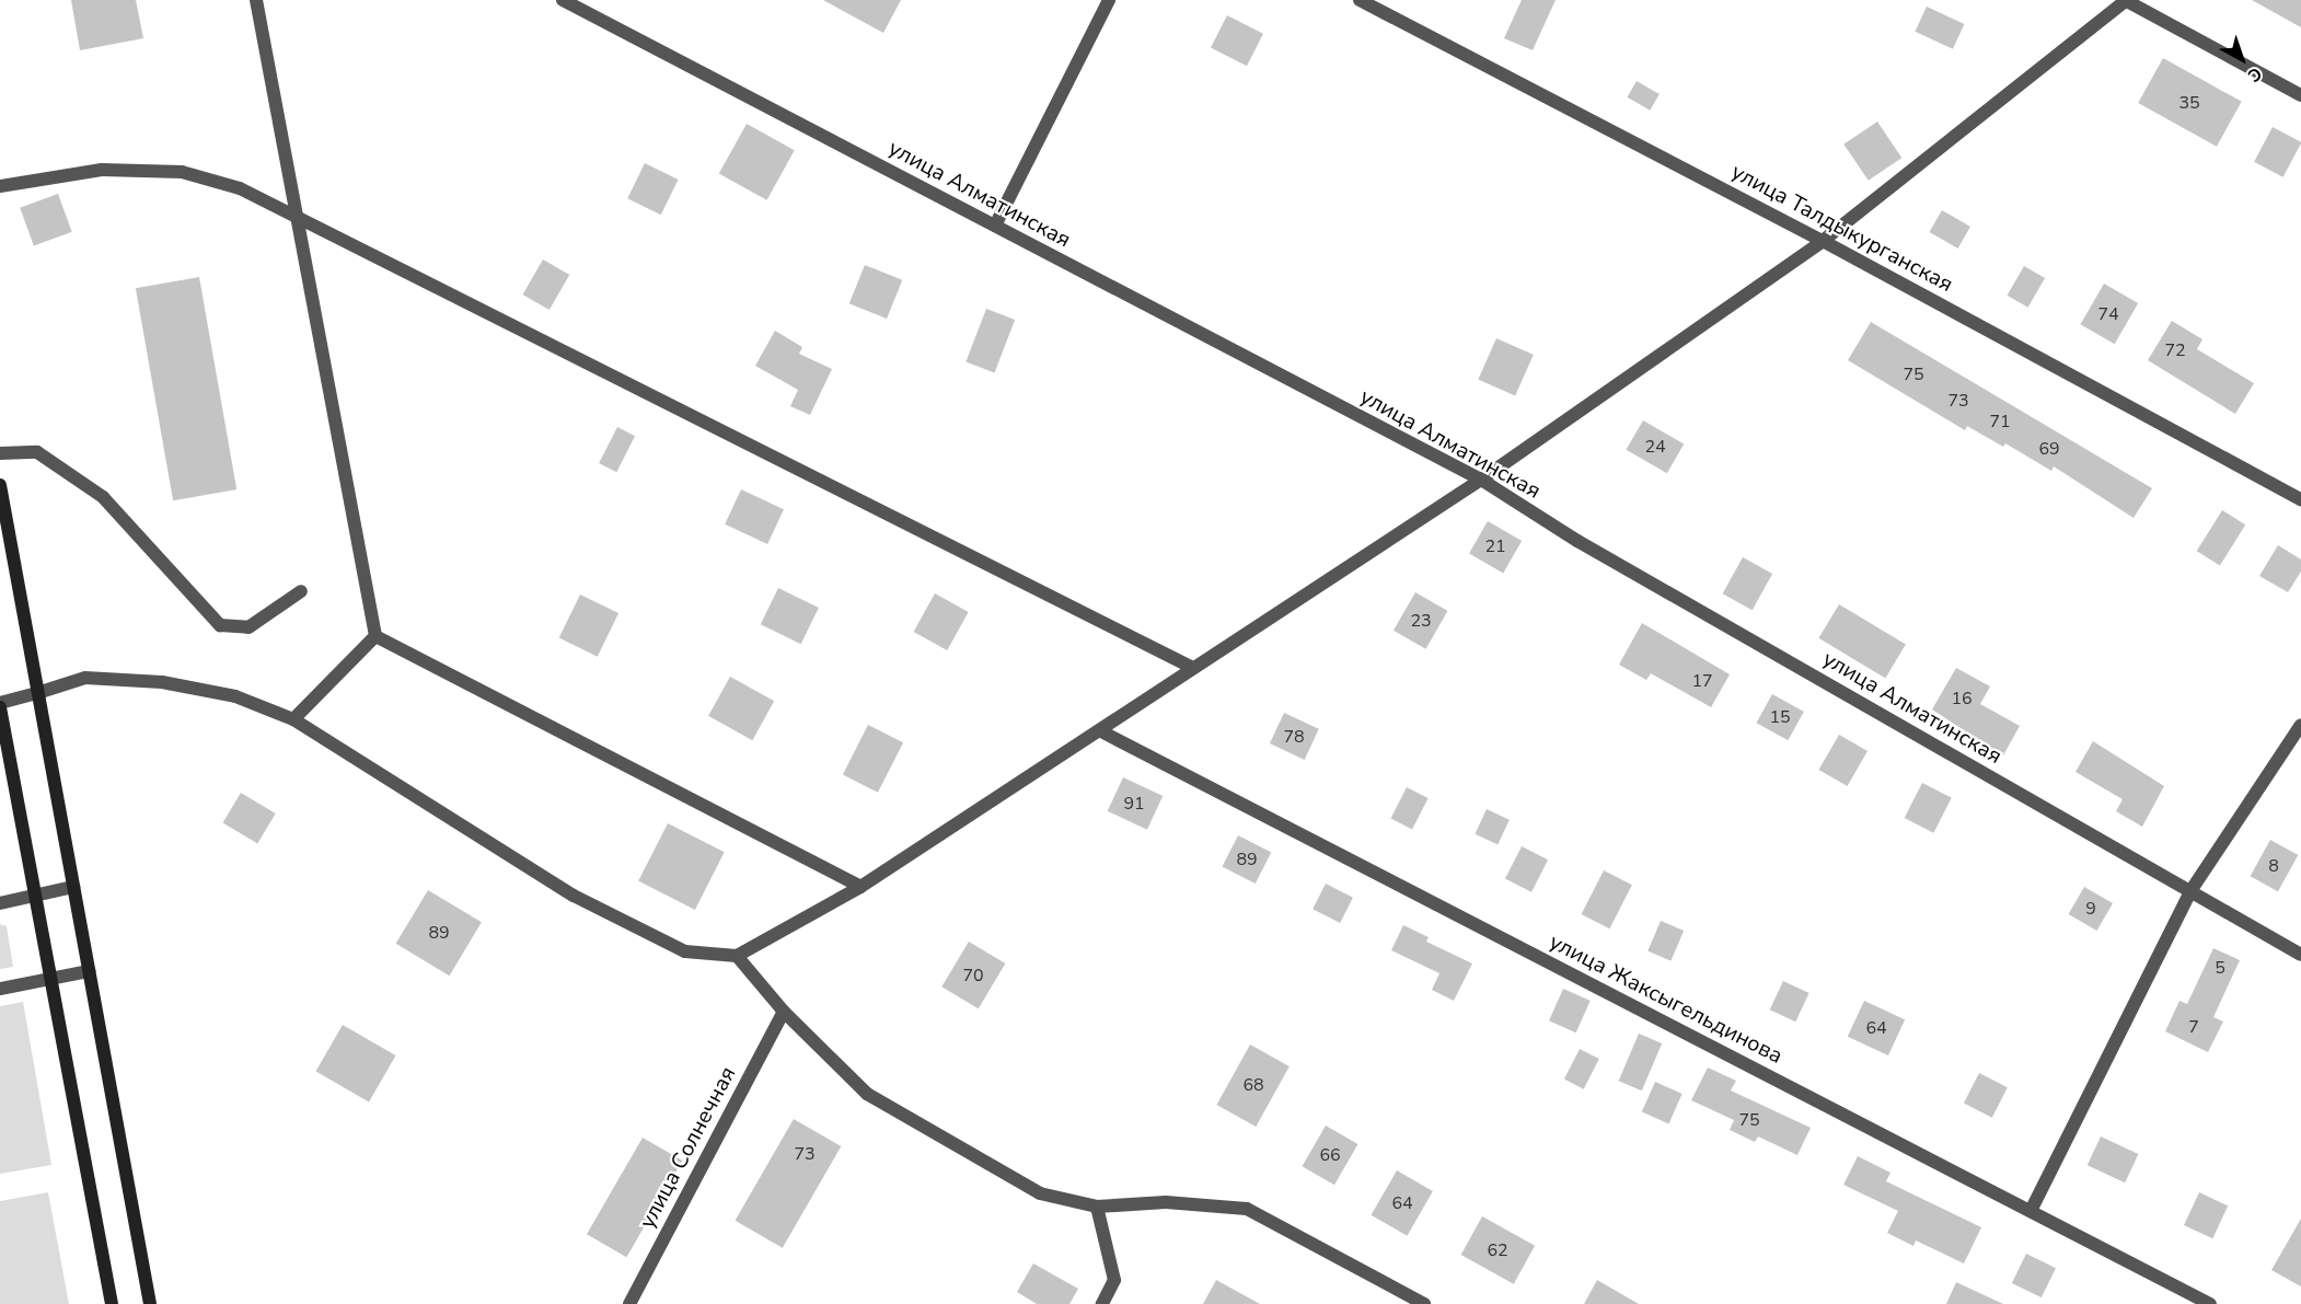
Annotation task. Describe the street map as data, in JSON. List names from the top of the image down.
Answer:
{
  "streets": {
    "street": [
      "улица Алматинская",
      "улица Талдыкурганская",
      "улица Жаксыгельдинова",
      "улица Солнечная"
    ]
  },
  "house_numbers": [
    "35",
    "74",
    "72",
    "75",
    "73",
    "71",
    "24",
    "69",
    "21",
    "23",
    "17",
    "16",
    "15",
    "78",
    "91",
    "89",
    "8",
    "9",
    "89",
    "5",
    "70",
    "7",
    "64",
    "68",
    "75",
    "73",
    "66",
    "64",
    "62"
  ],
  "north": "bottom right"
}
